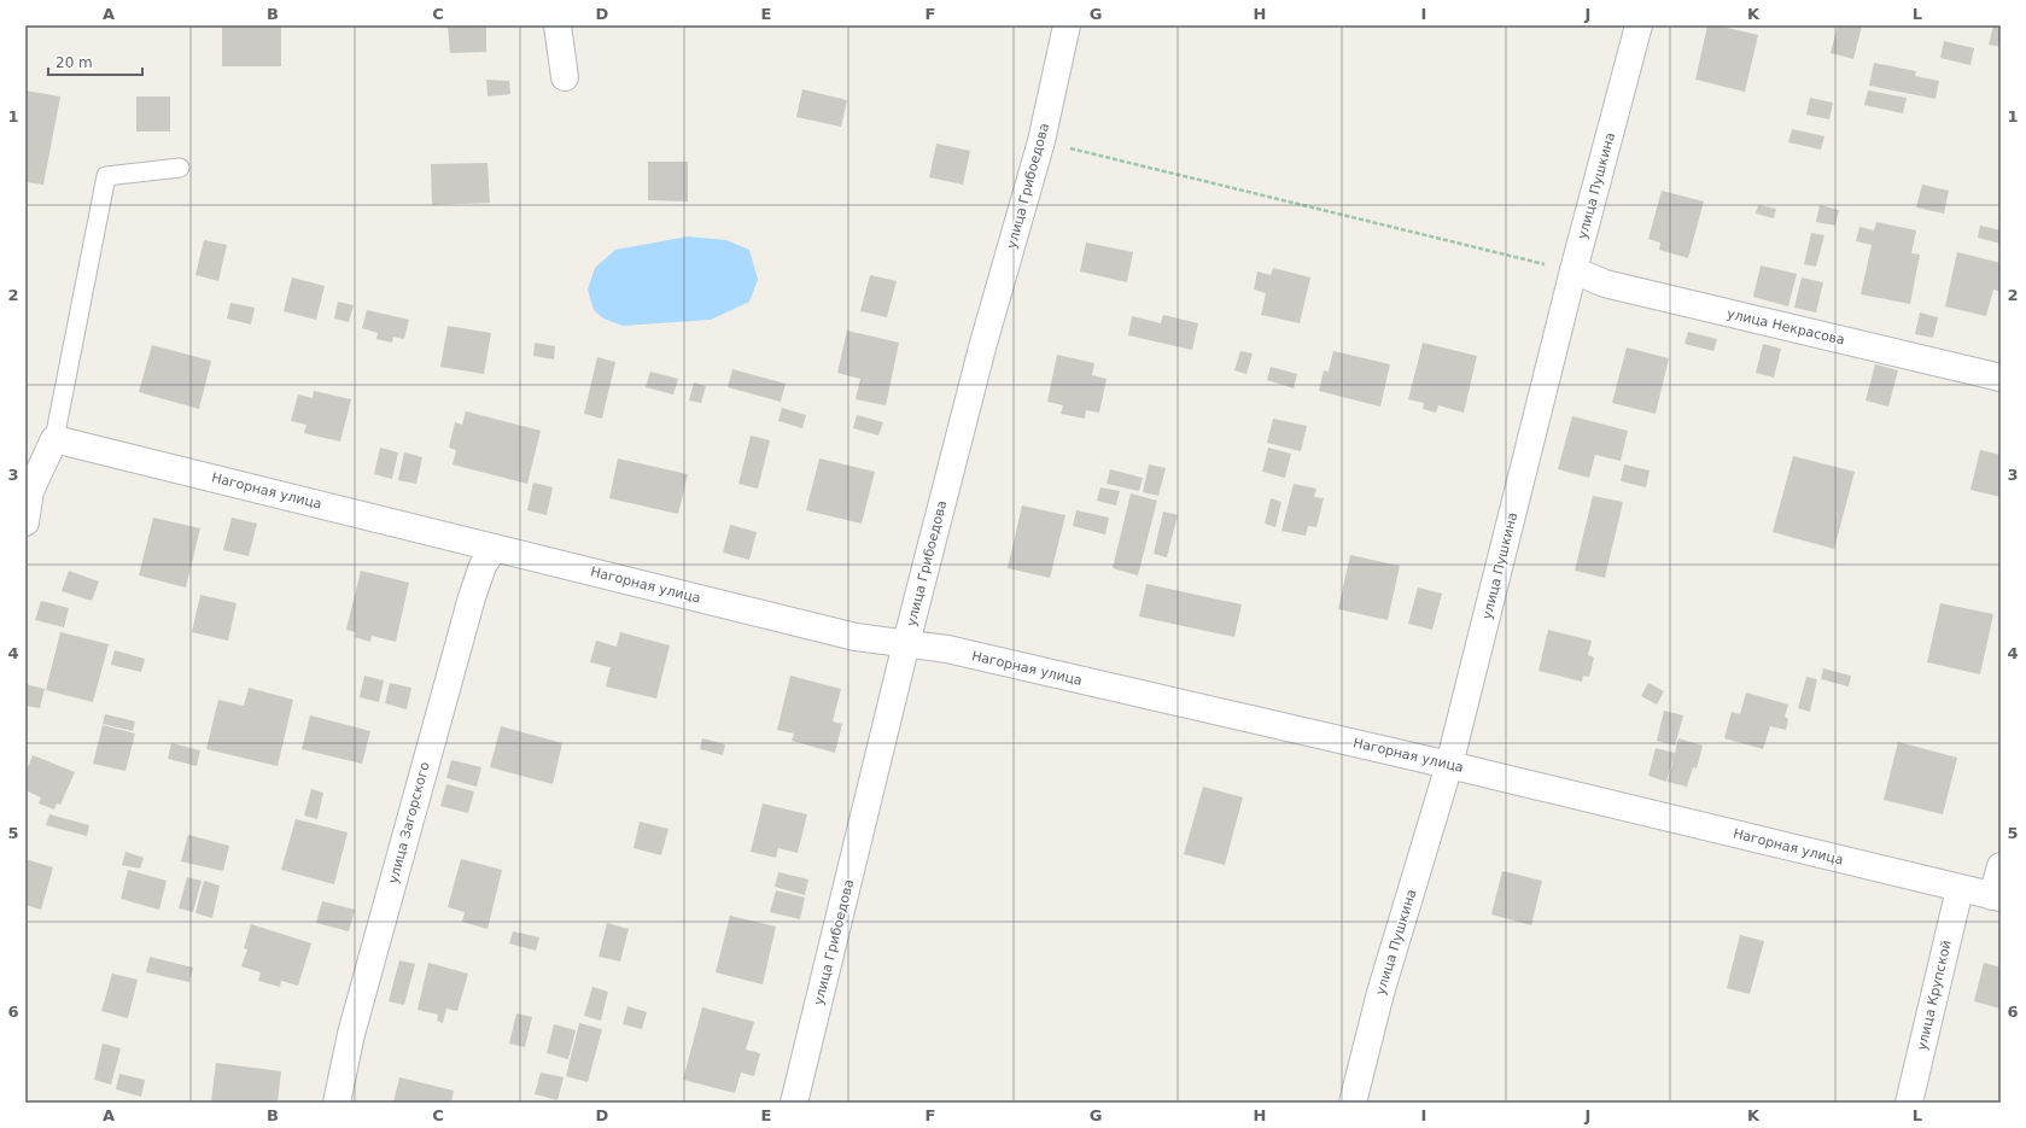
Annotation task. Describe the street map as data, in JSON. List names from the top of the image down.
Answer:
{
  "streets": {
    "street": [
      "улица Грибоедова",
      "улица Пушкина",
      "улица Некрасова",
      "Нагорная улица",
      "улица Загорского",
      "улица Крупской"
    ]
  },
  "crossings": [
    ["улица Грибоедова", "Нагорная улица"],
    ["улица Пушкина", "улица Некрасова"],
    ["улица Пушкина", "Нагорная улица"],
    ["Нагорная улица", "улица Загорского"],
    ["Нагорная улица", "улица Крупской"]
  ],
  "scale_bar": "20 m",
  "grid": {
    "columns": [
      "A",
      "B",
      "C",
      "D",
      "E",
      "F",
      "G",
      "H",
      "I",
      "J",
      "K",
      "L"
    ],
    "rows": [
      "1",
      "2",
      "3",
      "4",
      "5",
      "6"
    ]
  }
}
